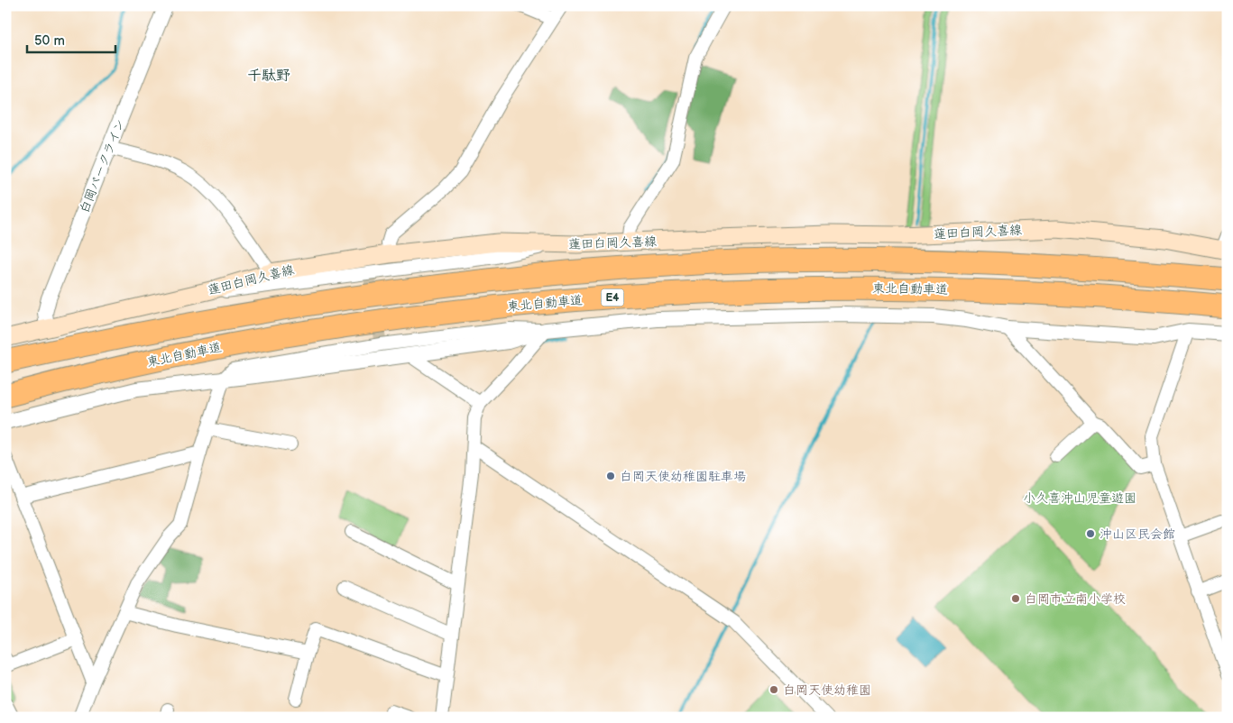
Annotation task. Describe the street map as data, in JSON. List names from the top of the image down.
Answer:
{
  "streets": {
    "highway": ["東北自動車道", "E4"],
    "main road": ["蓮田白岡久喜線"],
    "street": ["白岡パークライン"]
  },
  "crossings": [
    ["白岡パークライン", "蓮田白岡久喜線"]
  ],
  "districts": ["千駄野"],
  "parks": ["小久喜沖山児童遊園"],
  "places": [
    "白岡天使幼稚園駐車場",
    "沖山区民会館",
    "白岡市立南小学校",
    "白岡天使幼稚園"
  ],
  "scale_bar": "50 m"
}
